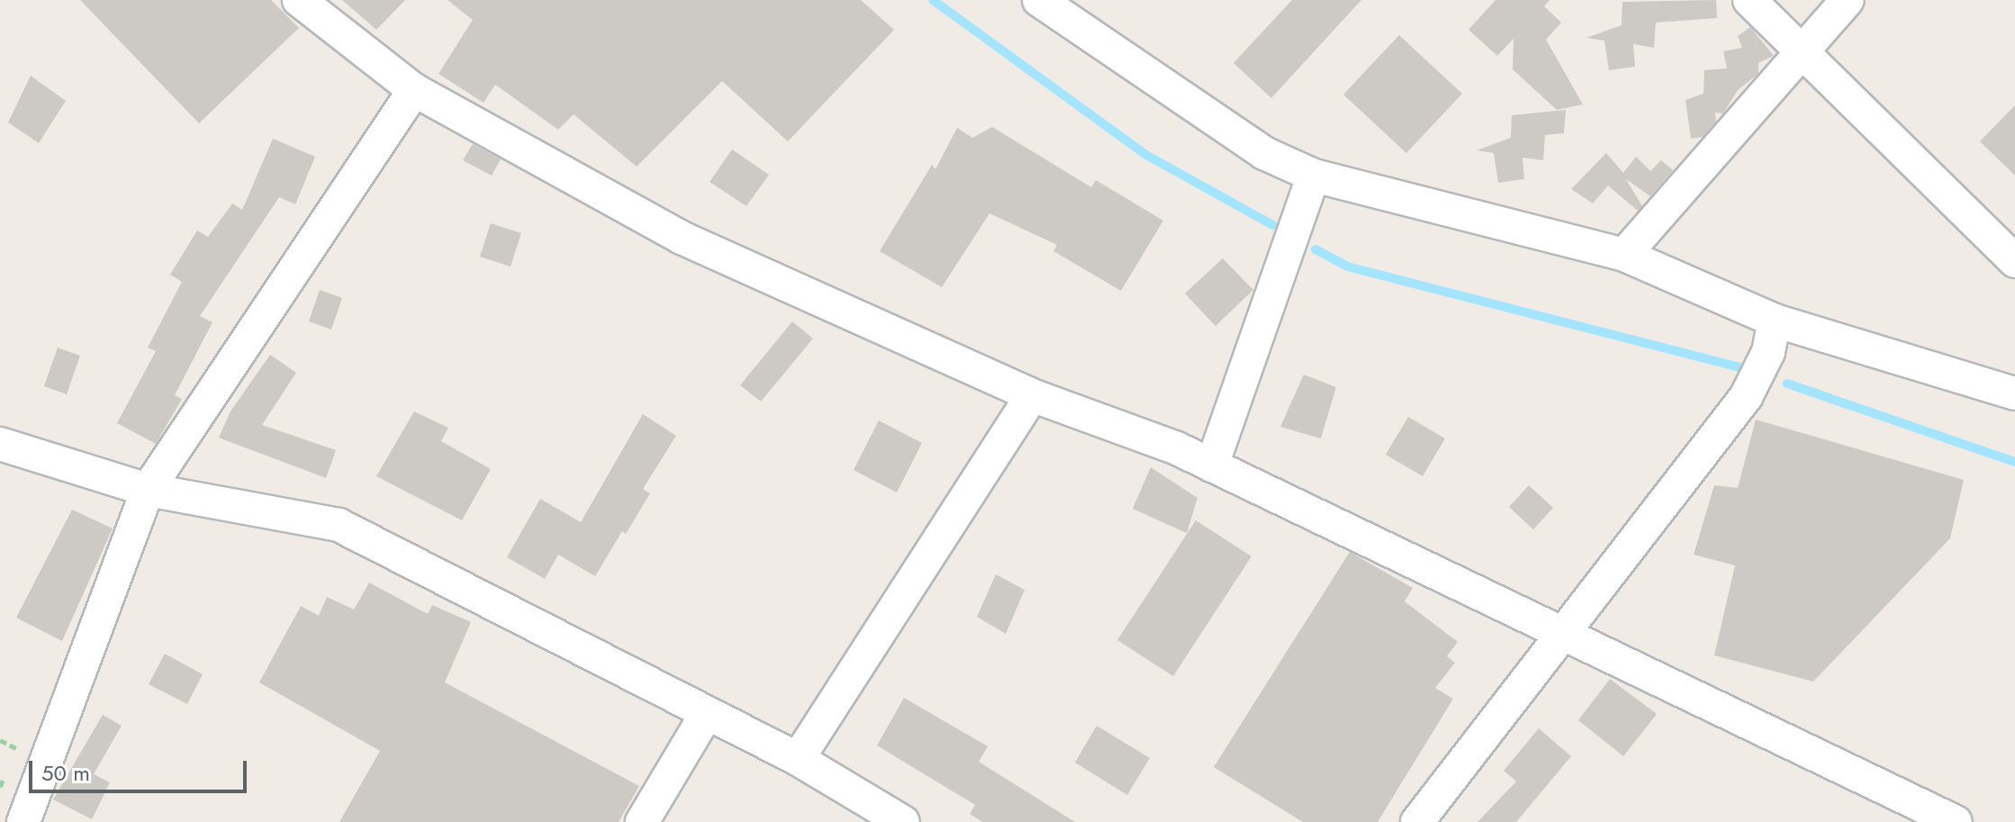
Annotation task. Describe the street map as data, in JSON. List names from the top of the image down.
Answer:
{
  "scale_bar": "50 m"
}
